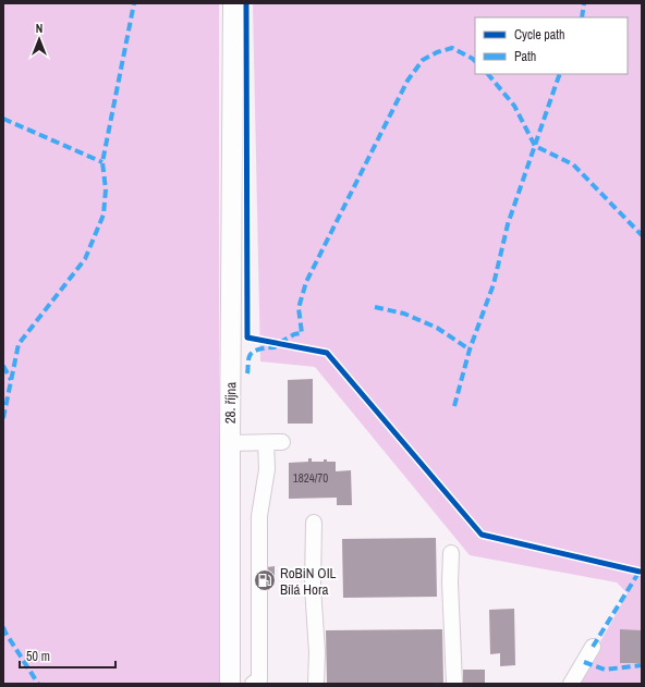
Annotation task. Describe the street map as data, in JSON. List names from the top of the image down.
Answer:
{
  "streets": {
    "main road": ["28. října"]
  },
  "places": {
    "fuel station": ["RoBiN OIL Bílá Hora"]
  },
  "house_numbers": ["1824/70"],
  "legend": ["Cycle path", "Path"],
  "scale_bar": "50 m",
  "north": "top"
}
